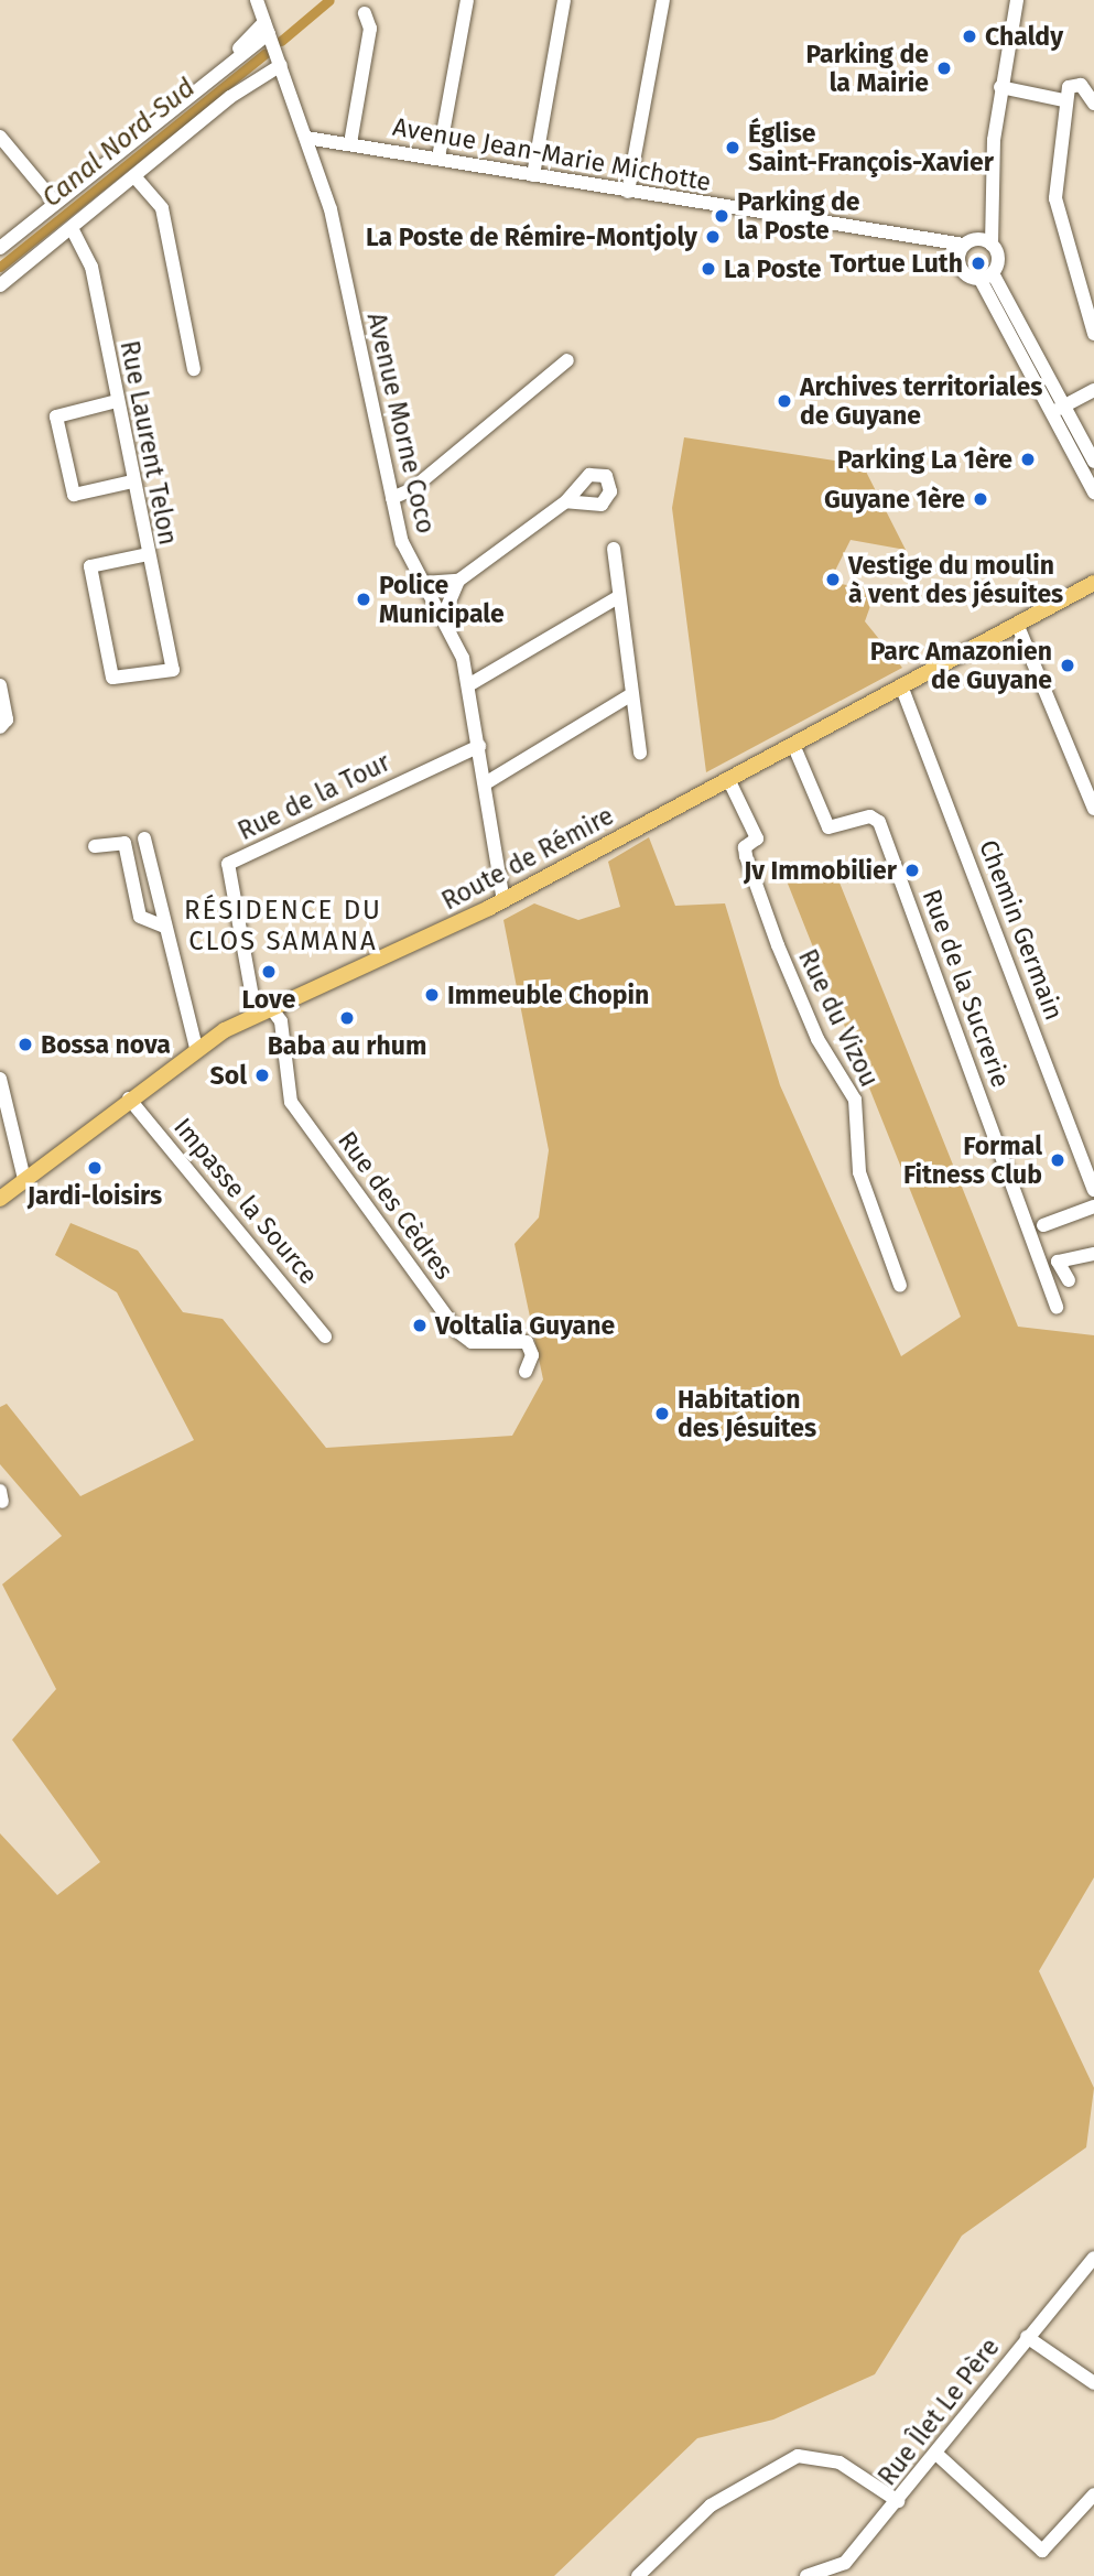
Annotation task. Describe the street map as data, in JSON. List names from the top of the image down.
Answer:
{
  "streets": {
    "main road": ["Route de Rémire"],
    "street": [
      "Avenue Jean-Marie Michotte",
      "Avenue Morne Coco",
      "Rue Laurent Telon",
      "Rue de la Tour",
      "Chemin Germain",
      "Rue de la Sucrerie",
      "Rue du Vizou",
      "Impasse la Source",
      "Rue des Cèdres",
      "Rue Îlet Le Père"
    ]
  },
  "crossings": [
    ["Avenue Jean-Marie Michotte", "Avenue Morne Coco"],
    ["Avenue Morne Coco", "Rue de la Tour"],
    ["Avenue Morne Coco", "Route de Rémire"],
    ["Rue de la Tour", "Route de Rémire"],
    ["Route de Rémire", "Chemin Germain"],
    ["Route de Rémire", "Rue de la Sucrerie"],
    ["Route de Rémire", "Rue du Vizou"],
    ["Route de Rémire", "Impasse la Source"],
    ["Route de Rémire", "Rue des Cèdres"]
  ],
  "districts": ["RÉSIDENCE DU CLOS SAMANA"],
  "water": ["Canal Nord-Sud"],
  "places": [
    "Chaldy",
    "Parking de la Mairie",
    "Église Saint-François-Xavier",
    "Parking de la Poste",
    "La Poste de Rémire-Montjoly",
    "Tortue Luth",
    "La Poste",
    "Archives territoriales de Guyane",
    "Parking La 1ère",
    "Guyane 1ère",
    "Vestige du moulin à vent des jésuites",
    "Police Municipale",
    "Parc Amazonien de Guyane",
    "Jv Immobilier",
    "Love",
    "Immeuble Chopin",
    "Baba au rhum",
    "Bossa nova",
    "Sol",
    "Formal Fitness Club",
    "Jardi-loisirs",
    "Voltalia Guyane",
    "Habitation des Jésuites"
  ]
}
